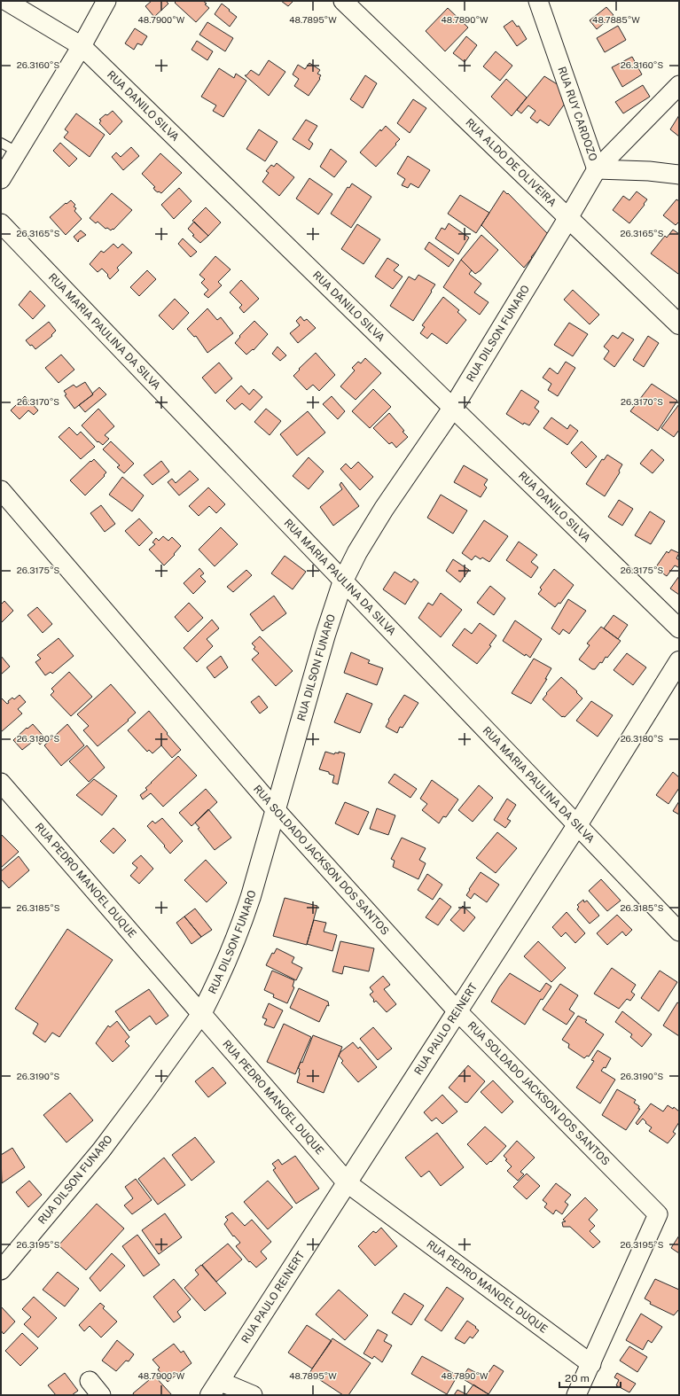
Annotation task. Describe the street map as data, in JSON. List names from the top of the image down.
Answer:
{
  "streets": {
    "street": [
      "RUA DANILO SILVA",
      "RUA RUY CARDOZO",
      "RUA ALDO DE OLIVEIRA",
      "RUA MARIA PAULINA DA SILVA",
      "RUA DILSON FUNARO",
      "RUA SOLDADO JACKSON DOS SANTOS",
      "RUA PEDRO MANOEL DUQUE",
      "RUA PAULO REINERT"
    ]
  },
  "crossings": [
    ["RUA DANILO SILVA", "RUA DILSON FUNARO"],
    ["RUA RUY CARDOZO", "RUA DILSON FUNARO"],
    ["RUA ALDO DE OLIVEIRA", "RUA DILSON FUNARO"],
    ["RUA MARIA PAULINA DA SILVA", "RUA DILSON FUNARO"],
    ["RUA MARIA PAULINA DA SILVA", "RUA PAULO REINERT"],
    ["RUA DILSON FUNARO", "RUA SOLDADO JACKSON DOS SANTOS"],
    ["RUA DILSON FUNARO", "RUA PEDRO MANOEL DUQUE"],
    ["RUA SOLDADO JACKSON DOS SANTOS", "RUA PEDRO MANOEL DUQUE"],
    ["RUA SOLDADO JACKSON DOS SANTOS", "RUA PAULO REINERT"],
    ["RUA PEDRO MANOEL DUQUE", "RUA PAULO REINERT"]
  ],
  "scale_bar": "20 m",
  "coordinates": [
    "48.7900°W",
    "48.7895°W",
    "48.7890°W",
    "48.7885°W",
    "26.3160°S",
    "26.3165°S",
    "26.3170°S",
    "26.3175°S",
    "26.3180°S",
    "26.3185°S",
    "26.3190°S",
    "26.3195°S"
  ]
}
